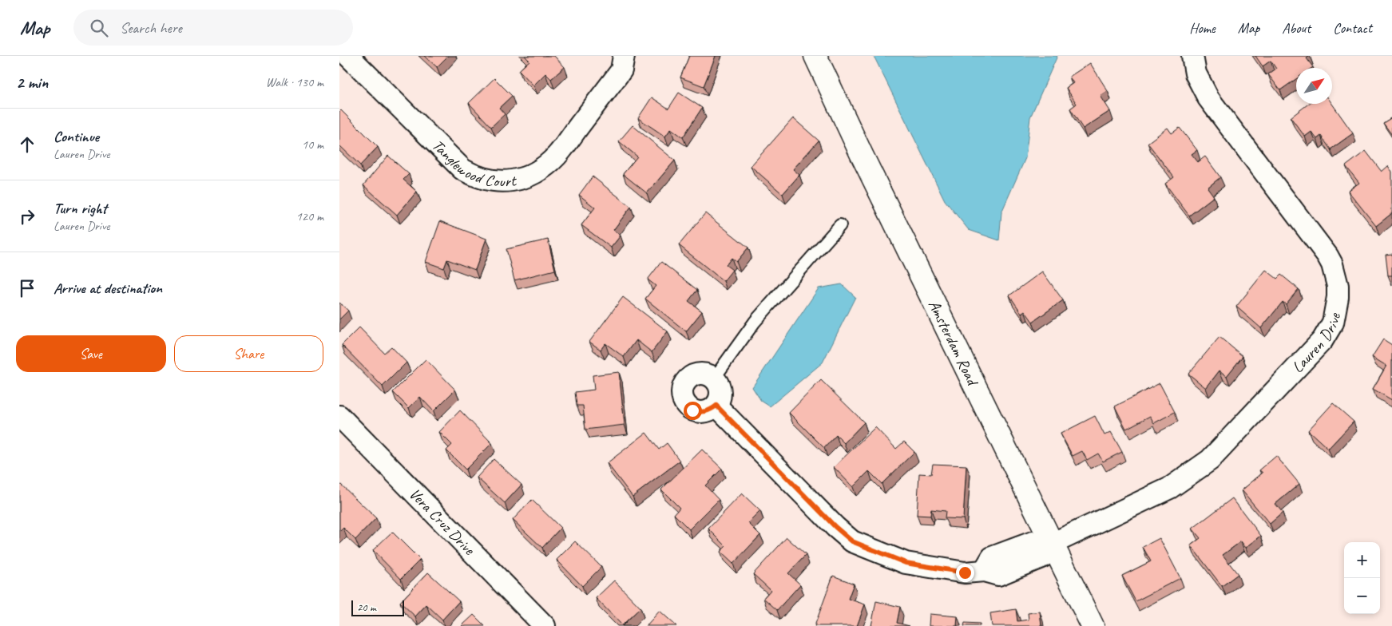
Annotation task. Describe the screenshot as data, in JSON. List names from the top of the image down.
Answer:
{
  "streets": {
    "main road": ["Amsterdam Road"],
    "street": ["Tanglewood Court", "Lauren Drive", "Vera Cruz Drive"]
  },
  "crossings": [
    ["Lauren Drive", "Amsterdam Road"]
  ],
  "scale_bar": "20 m",
  "north": "top right",
  "page": {
    "header": "Map",
    "search": "Search here",
    "nav": [
      "Home",
      "Map",
      "About",
      "Contact"
    ],
    "heading": ["2 min", "Walk · 130 m"],
    "list": [
      ["Continue", "Lauren Drive", "10 m"],
      ["Turn right", "Lauren Drive", "120 m"],
      "Arrive at destination"
    ],
    "buttons": ["Save", "Share"],
    "map_buttons": ["+", "−"],
    "scale": "20 m"
  }
}
